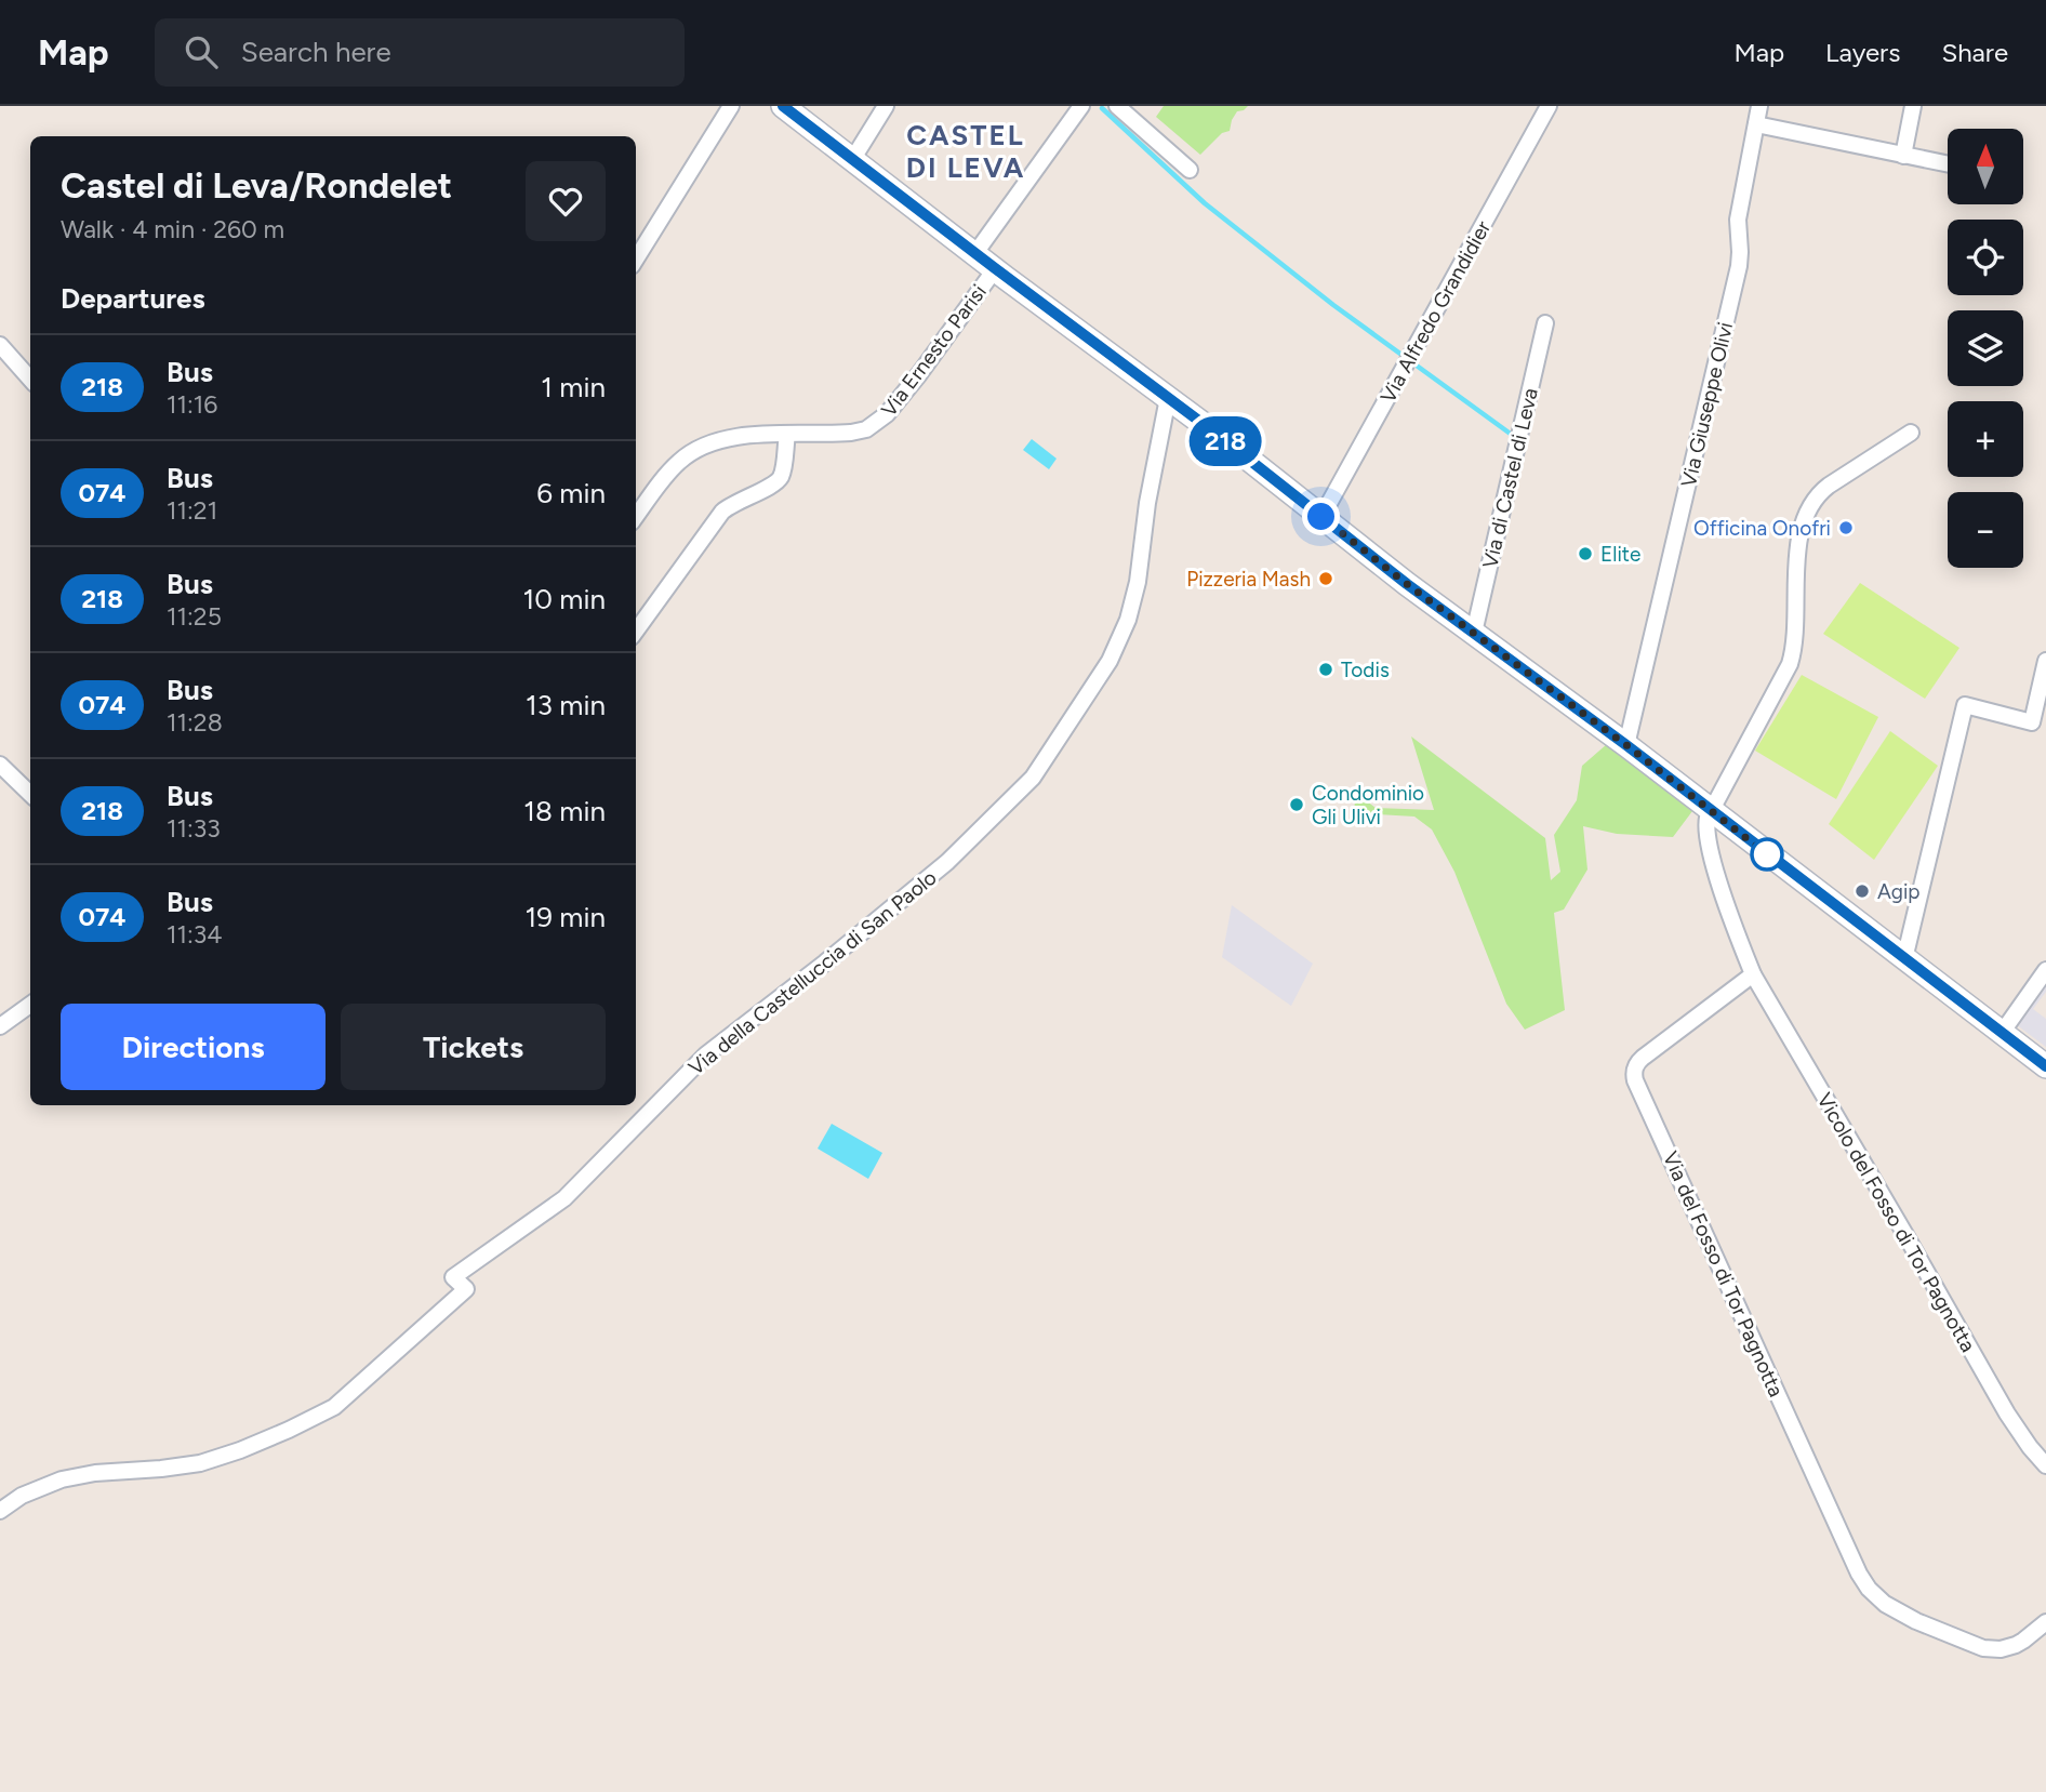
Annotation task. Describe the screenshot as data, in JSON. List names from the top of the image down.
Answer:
{
  "streets": {
    "street": [
      "Via Alfredo Grandidier",
      "Via Ernesto Parisi",
      "Via Giuseppe Olivi",
      "Via di Castel di Leva",
      "Via della Castelluccia di San Paolo",
      "Vicolo del Fosso di Tor Pagnotta",
      "Via del Fosso di Tor Pagnotta"
    ]
  },
  "crossings": [
    ["Vicolo del Fosso di Tor Pagnotta", "Via del Fosso di Tor Pagnotta"]
  ],
  "districts": ["CASTEL DI LEVA"],
  "places": [
    "Officina Onofri",
    "Elite",
    "Pizzeria Mash",
    "Todis",
    "Condominio Gli Ulivi",
    "Agip"
  ],
  "lines": ["bus line 218"],
  "north": "top",
  "page": {
    "header": "Map",
    "search": "Search here",
    "nav": ["Map", "Layers", "Share"],
    "on_map": "218",
    "map_buttons": ["+", "−"],
    "heading": [
      ["Castel di Leva/Rondelet", "Walk · 4 min · 260 m"],
      "Departures"
    ],
    "list": [
      {
        "mark": "218",
        "name": "Bus",
        "note": "11:16",
        "value": "1 min"
      },
      {
        "mark": "074",
        "name": "Bus",
        "note": "11:21",
        "value": "6 min"
      },
      {
        "mark": "218",
        "name": "Bus",
        "note": "11:25",
        "value": "10 min"
      },
      {
        "mark": "074",
        "name": "Bus",
        "note": "11:28",
        "value": "13 min"
      },
      {
        "mark": "218",
        "name": "Bus",
        "note": "11:33",
        "value": "18 min"
      },
      {
        "mark": "074",
        "name": "Bus",
        "note": "11:34",
        "value": "19 min"
      }
    ],
    "buttons": ["Directions", "Tickets"]
  }
}
